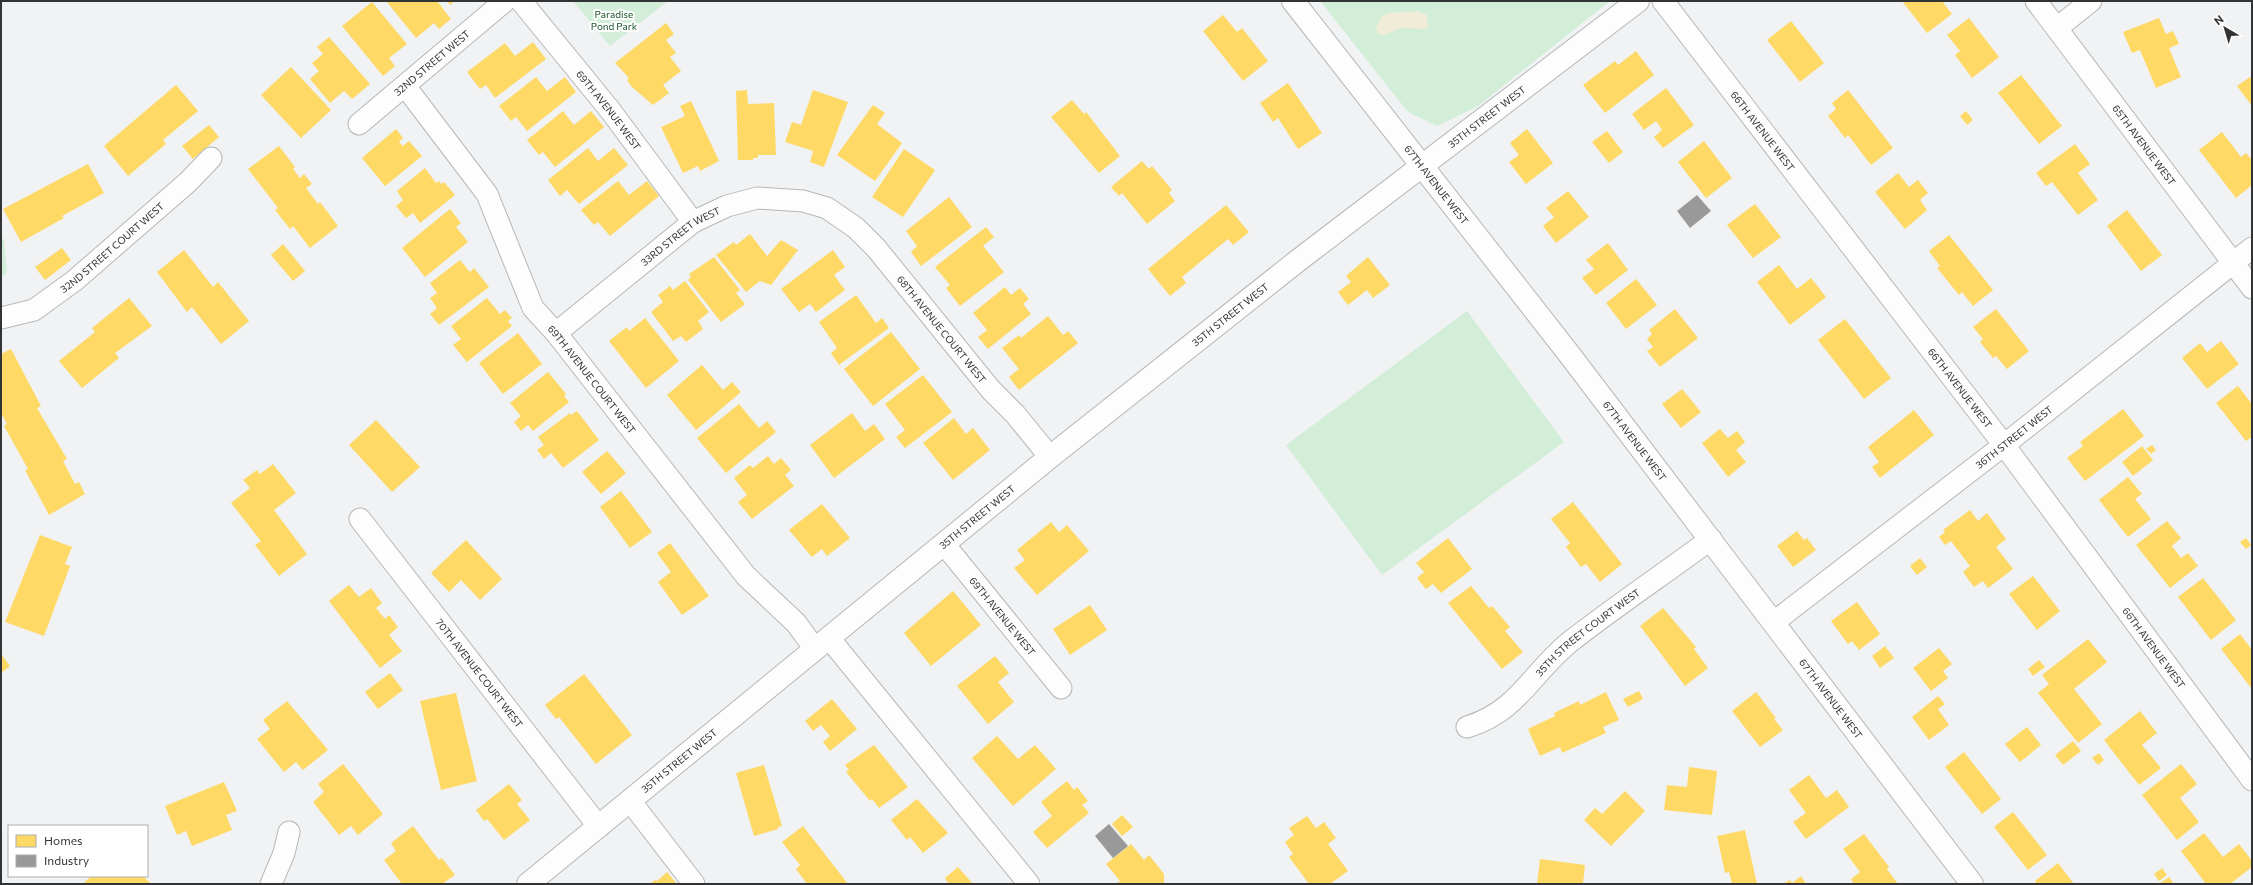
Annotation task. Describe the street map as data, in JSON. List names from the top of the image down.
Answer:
{
  "streets": {
    "street": [
      "32ND STREET WEST",
      "69TH AVENUE WEST",
      "35TH STREET WEST",
      "66TH AVENUE WEST",
      "65TH AVENUE WEST",
      "67TH AVENUE WEST",
      "33RD STREET WEST",
      "32ND STREET COURT WEST",
      "68TH AVENUE COURT WEST",
      "69TH AVENUE COURT WEST",
      "36TH STREET WEST",
      "35TH STREET COURT WEST",
      "70TH AVENUE COURT WEST"
    ]
  },
  "crossings": [
    ["32ND STREET WEST", "69TH AVENUE COURT WEST"],
    ["69TH AVENUE WEST", "35TH STREET WEST"],
    ["69TH AVENUE WEST", "33RD STREET WEST"],
    ["35TH STREET WEST", "67TH AVENUE WEST"],
    ["35TH STREET WEST", "68TH AVENUE COURT WEST"],
    ["35TH STREET WEST", "69TH AVENUE COURT WEST"],
    ["35TH STREET WEST", "70TH AVENUE COURT WEST"],
    ["66TH AVENUE WEST", "36TH STREET WEST"],
    ["65TH AVENUE WEST", "36TH STREET WEST"],
    ["67TH AVENUE WEST", "36TH STREET WEST"],
    ["67TH AVENUE WEST", "35TH STREET COURT WEST"],
    ["33RD STREET WEST", "68TH AVENUE COURT WEST"],
    ["33RD STREET WEST", "69TH AVENUE COURT WEST"]
  ],
  "parks": ["Paradise Pond Park"],
  "legend": ["Homes", "Industry"],
  "north": "top left"
}
